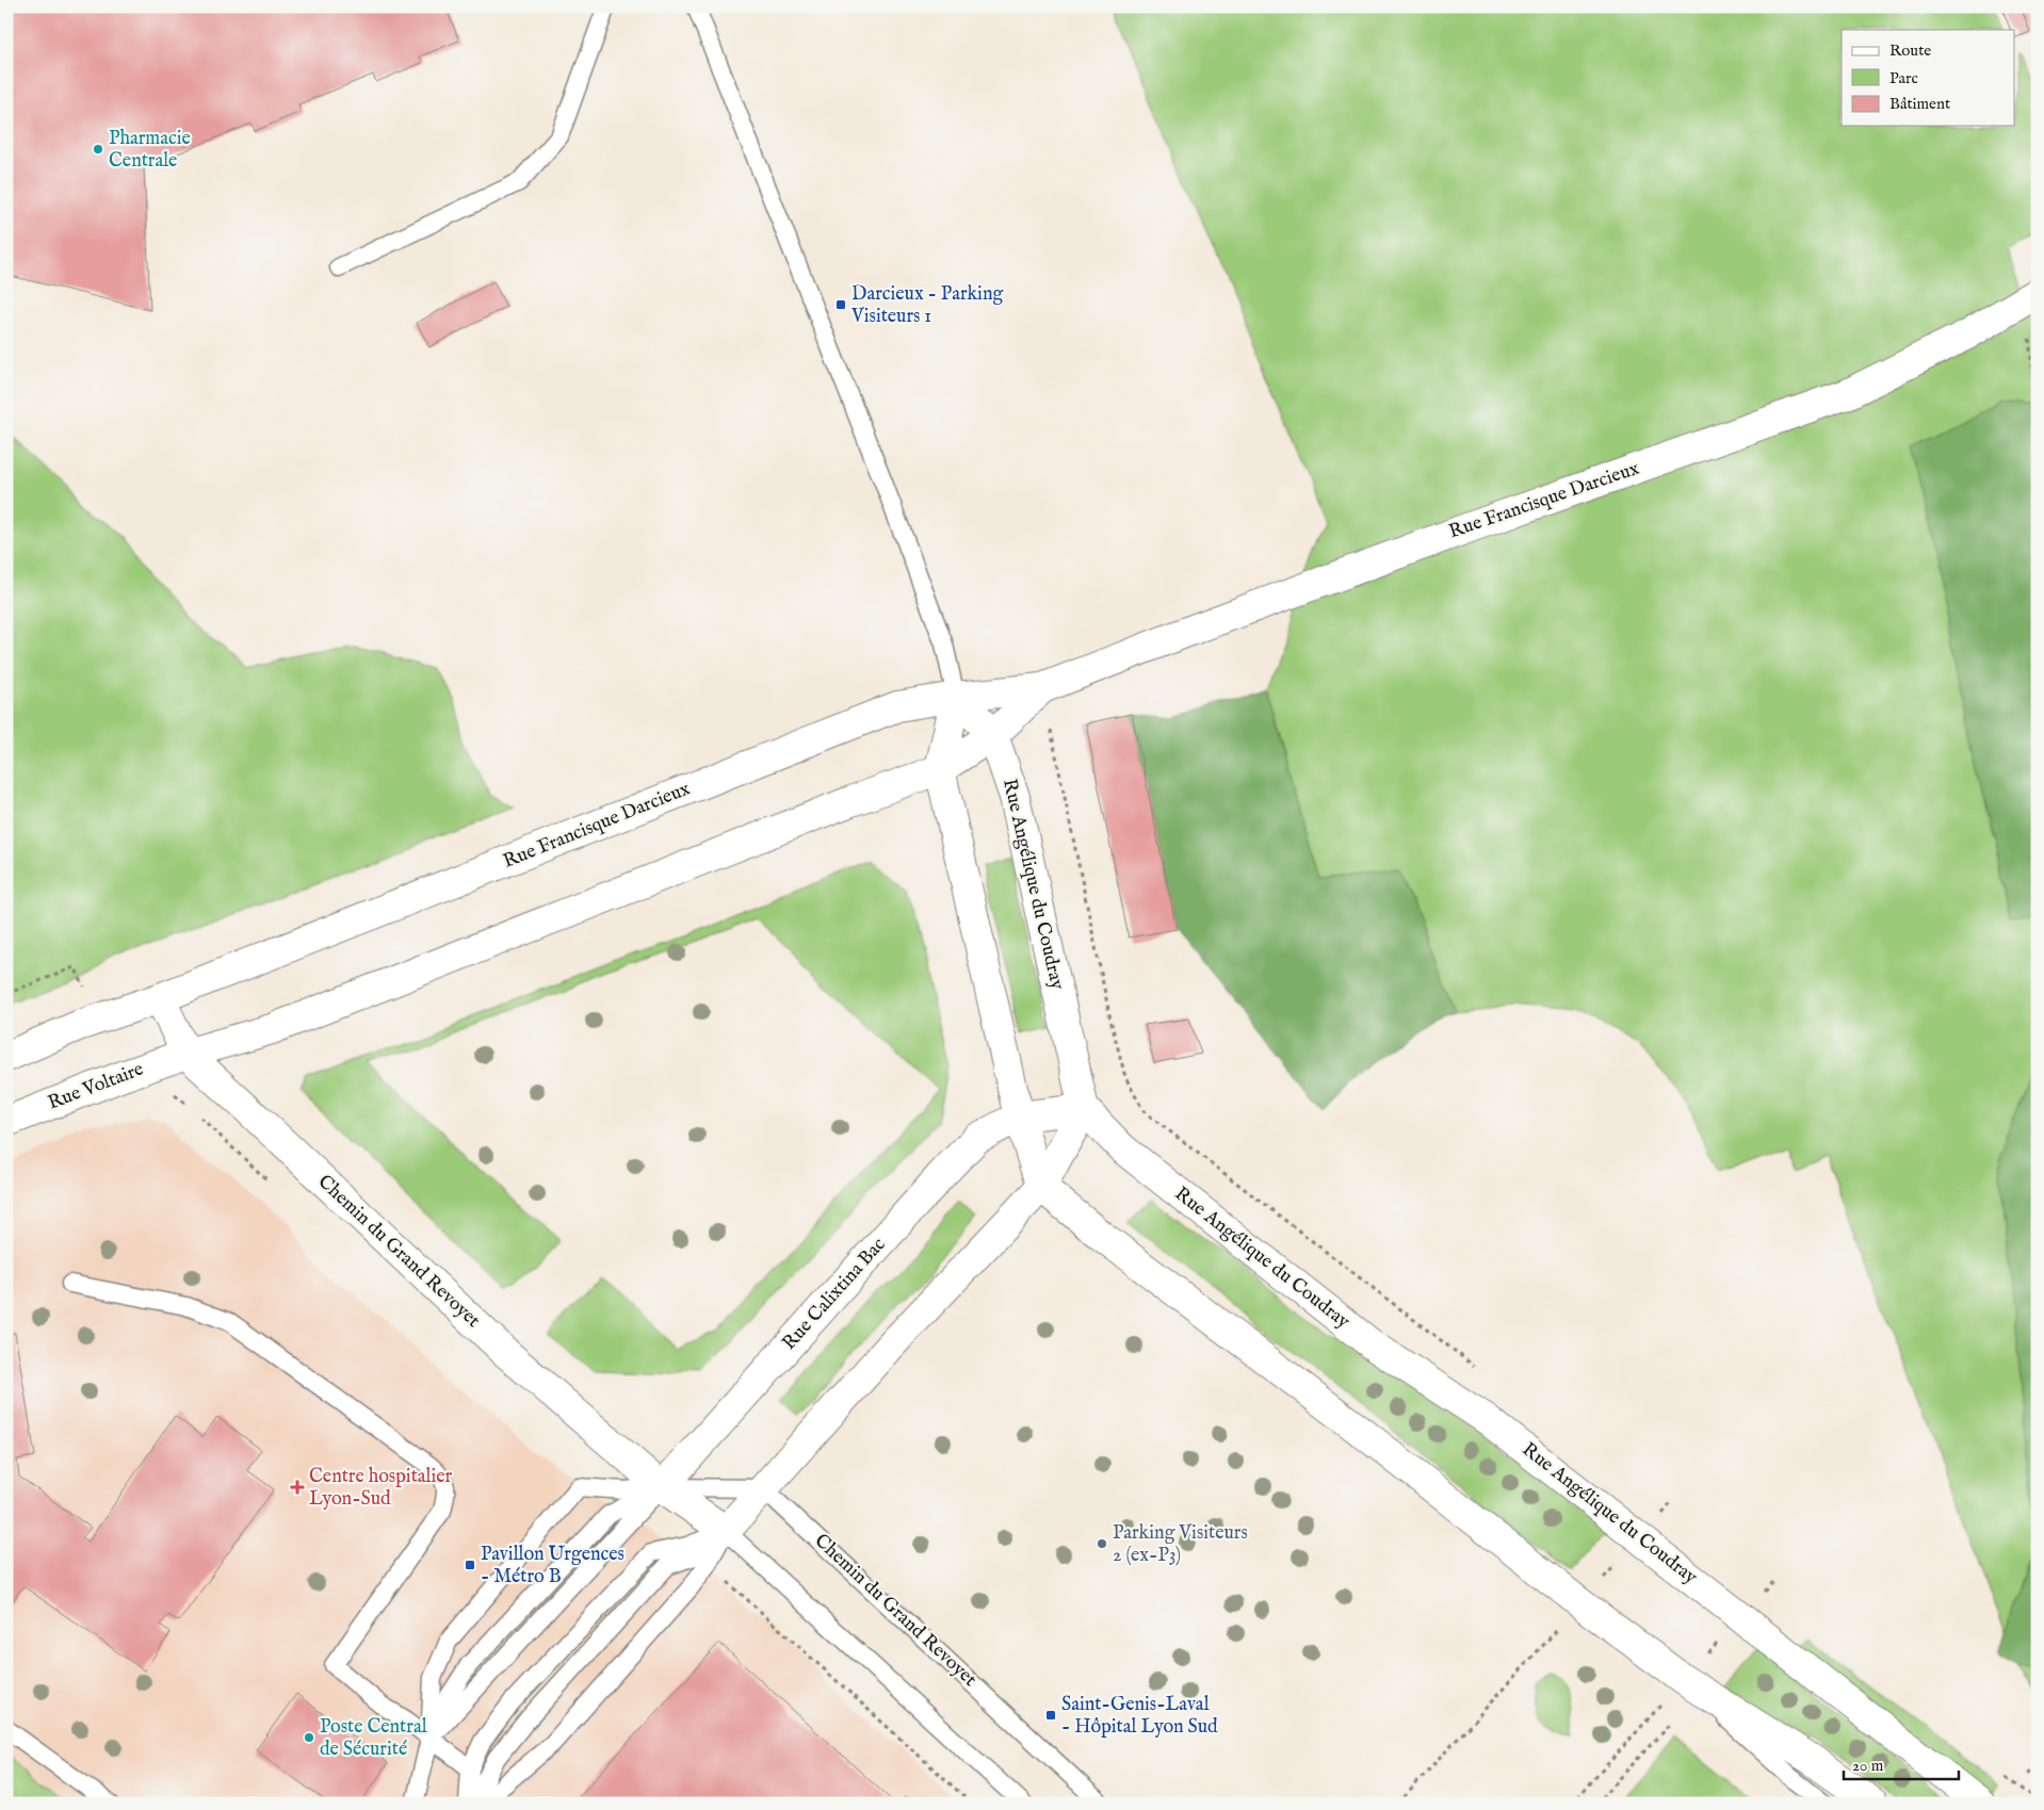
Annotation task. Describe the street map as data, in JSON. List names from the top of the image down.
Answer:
{
  "streets": {
    "street": [
      "Rue Francisque Darcieux",
      "Rue Angélique du Coudray",
      "Rue Voltaire",
      "Chemin du Grand Revoyet",
      "Rue Calixtina Bac"
    ]
  },
  "crossings": [
    ["Rue Francisque Darcieux", "Rue Angélique du Coudray"],
    ["Rue Francisque Darcieux", "Rue Voltaire"],
    ["Rue Francisque Darcieux", "Chemin du Grand Revoyet"],
    ["Rue Angélique du Coudray", "Rue Calixtina Bac"],
    ["Rue Voltaire", "Chemin du Grand Revoyet"],
    ["Chemin du Grand Revoyet", "Rue Calixtina Bac"]
  ],
  "places": {
    "other": ["Pharmacie Centrale", "Parking Visiteurs 2 (ex-P3)", "Poste Central de Sécurité"],
    "transit": ["Darcieux - Parking Visiteurs 1", "Pavillon Urgences - Métro B", "Saint-Genis-Laval - Hôpital Lyon Sud"],
    "health": ["Centre hospitalier Lyon-Sud"]
  },
  "legend": ["Route", "Parc", "Bâtiment"],
  "scale_bar": "20 m"
}
